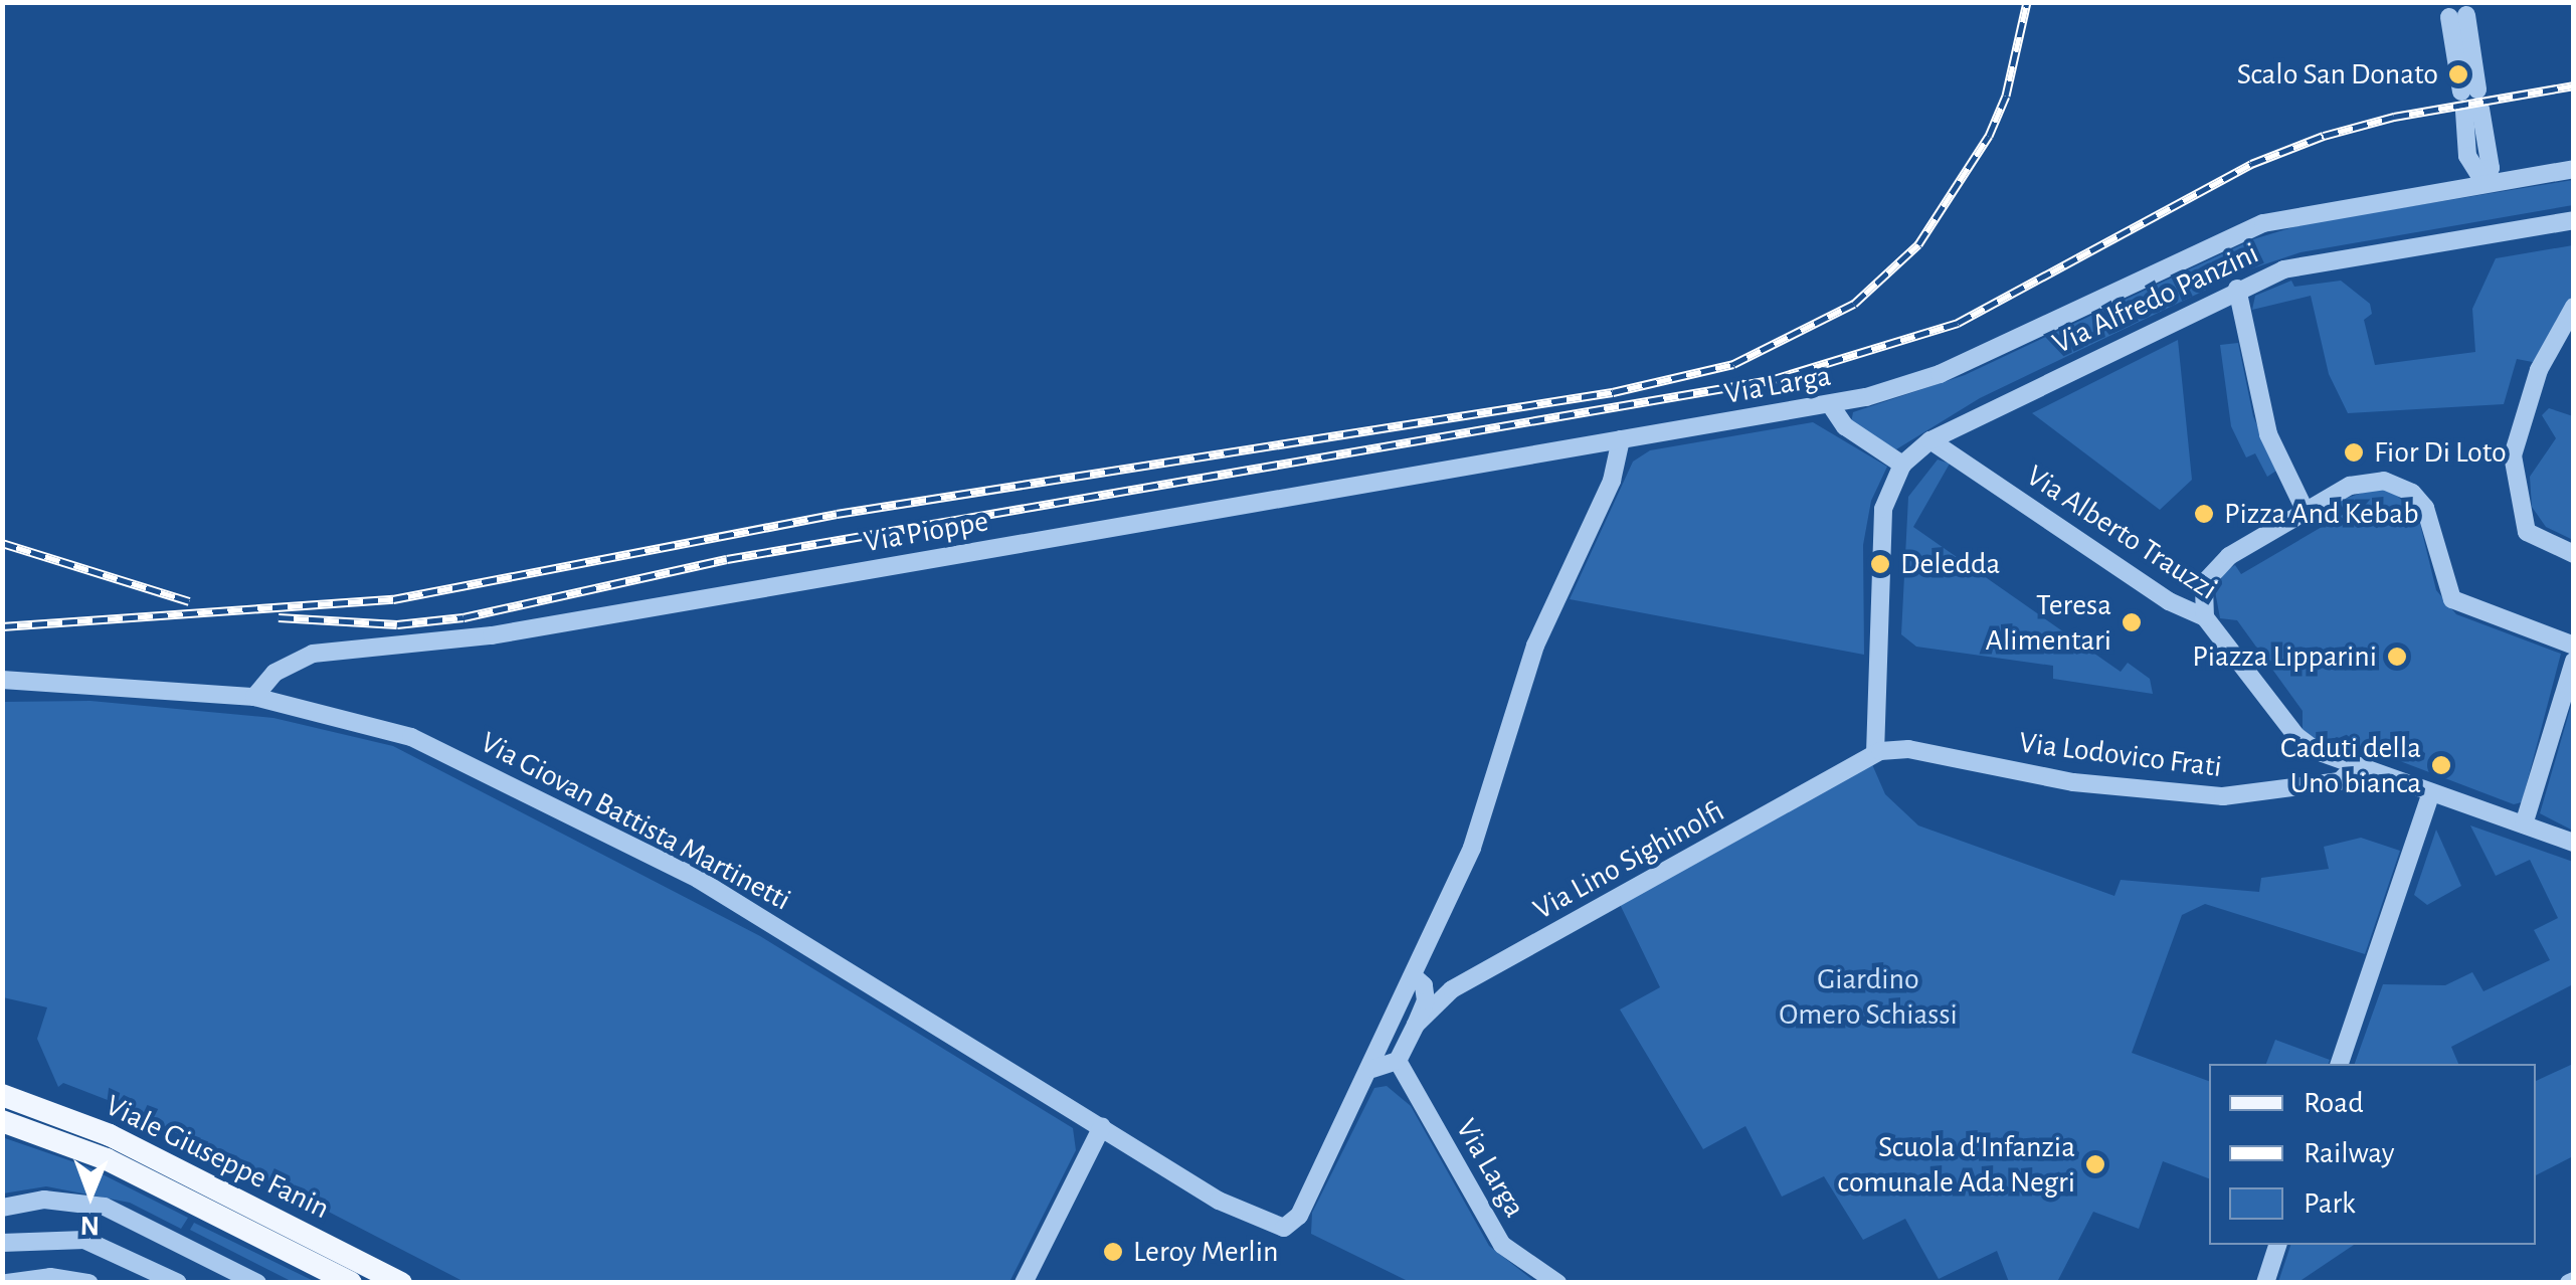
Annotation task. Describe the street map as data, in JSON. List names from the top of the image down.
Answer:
{
  "streets": {
    "main road": ["Viale Giuseppe Fanin"],
    "street": [
      "Via Alfredo Panzini",
      "Via Larga",
      "Via Pioppe",
      "Via Alberto Trauzzi",
      "Via Lodovico Frati",
      "Via Giovan Battista Martinetti",
      "Via Lino Sighinolfi"
    ]
  },
  "crossings": [
    ["Via Alfredo Panzini", "Via Alberto Trauzzi"],
    ["Via Alfredo Panzini", "Via Lodovico Frati"],
    ["Via Alfredo Panzini", "Via Lino Sighinolfi"],
    ["Via Larga", "Via Pioppe"],
    ["Via Pioppe", "Via Giovan Battista Martinetti"],
    ["Via Alberto Trauzzi", "Via Lodovico Frati"],
    ["Via Lodovico Frati", "Via Lino Sighinolfi"]
  ],
  "parks": ["Giardino Omero Schiassi"],
  "places": [
    "Scalo San Donato",
    "Fior Di Loto",
    "Pizza And Kebab",
    "Deledda",
    "Teresa Alimentari",
    "Piazza Lipparini",
    "Caduti della Uno bianca",
    "Scuola d'Infanzia comunale Ada Negri",
    "Leroy Merlin"
  ],
  "legend": ["Road", "Railway", "Park"],
  "north": "bottom"
}
